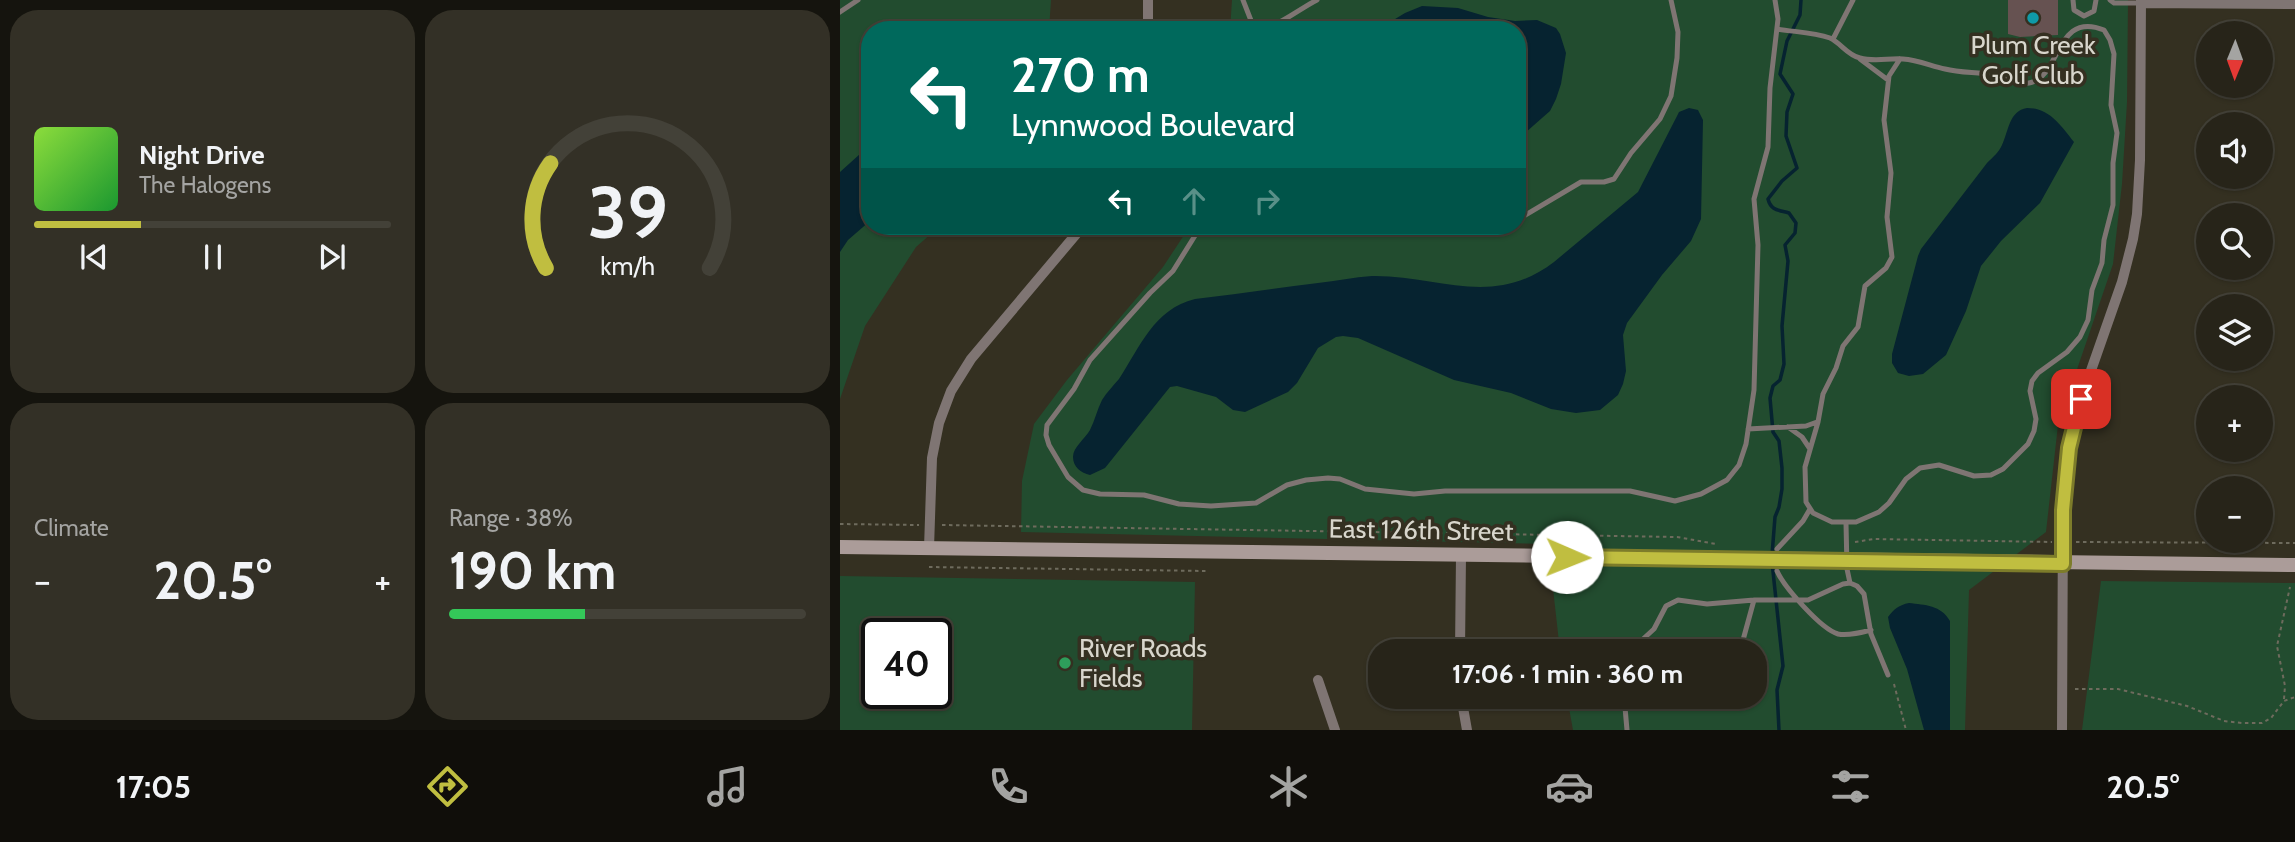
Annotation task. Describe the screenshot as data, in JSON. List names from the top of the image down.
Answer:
{
  "streets": {
    "street": ["East 126th Street"]
  },
  "places": ["Plum Creek Golf Club", "River Roads Fields"],
  "north": "bottom",
  "page": {
    "map_buttons": ["+", "−"],
    "turn": ["270 m", "Lynnwood Boulevard"],
    "song": ["Night Drive", "The Halogens"],
    "tile": [
      "Climate",
      ["Range · 38%", "190 km"]
    ],
    "heat": ["−", "20.5°", "+"],
    "limit": "40",
    "trip": "17:06 · 1 min · 360 m",
    "tabs": ["17:05", "20.5°"],
    "gauge": ["39", "km/h"]
  }
}
